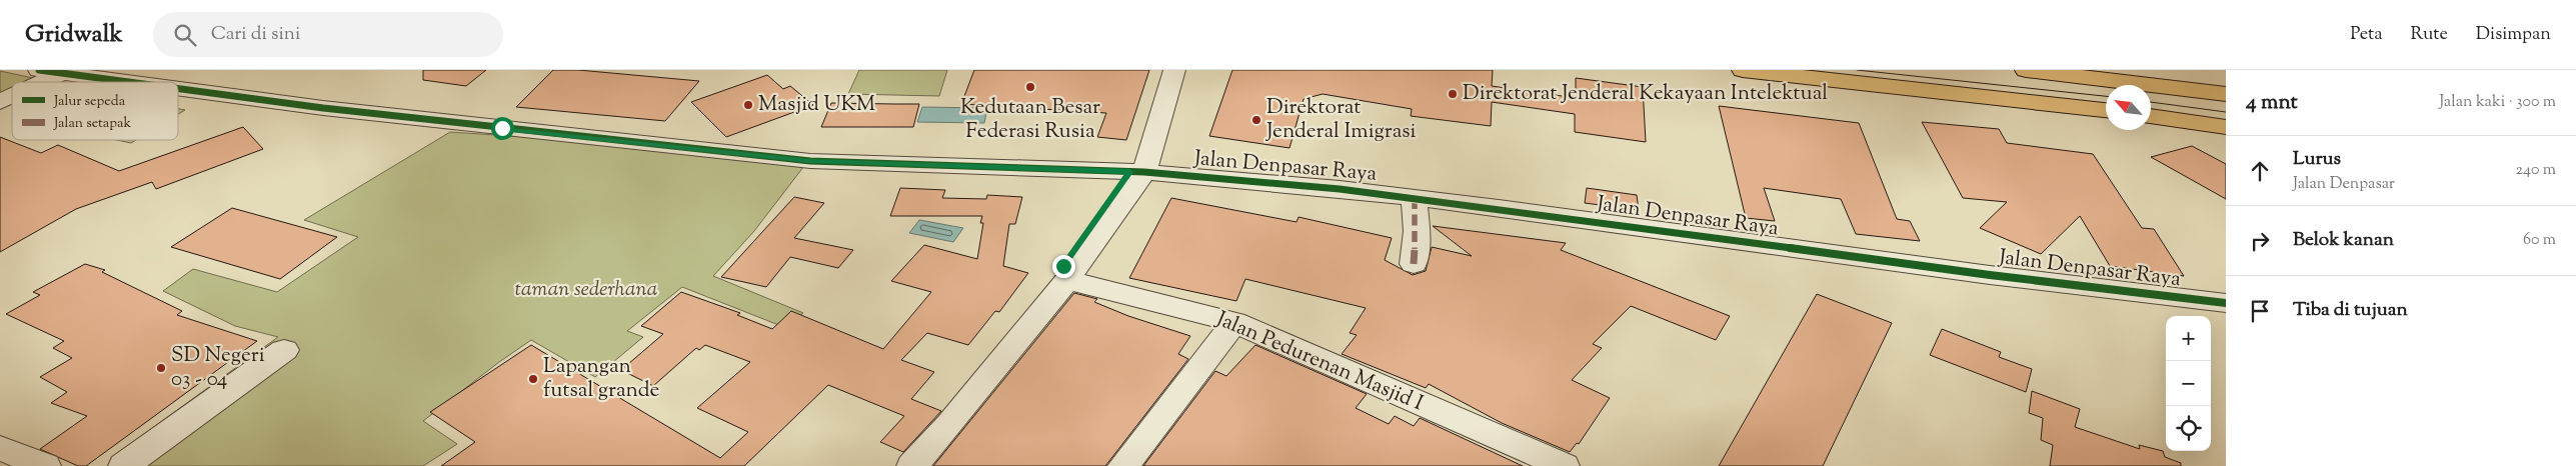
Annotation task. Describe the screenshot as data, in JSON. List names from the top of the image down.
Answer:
{
  "streets": {
    "street": ["Jalan Denpasar Raya", "Jalan Pedurenan Masjid I"]
  },
  "parks": ["taman sederhana"],
  "places": [
    "Kedutaan Besar Federasi Rusia",
    "Direktorat Jenderal Kekayaan Intelektual",
    "Masjid UKM",
    "Direktorat Jenderal Imigrasi",
    "SD Negeri 03 - 04",
    "Lapangan futsal grande"
  ],
  "legend": ["Jalur sepeda", "Jalan setapak"],
  "north": "top left",
  "page": {
    "header": "Gridwalk",
    "search": "Cari di sini",
    "nav": ["Peta", "Rute", "Disimpan"],
    "heading": ["4 mnt", "Jalan kaki · 300 m"],
    "list": [
      ["Lurus", "Jalan Denpasar", "240 m"],
      ["Belok kanan", "60 m"],
      "Tiba di tujuan"
    ],
    "map_buttons": ["+", "−"]
  }
}
